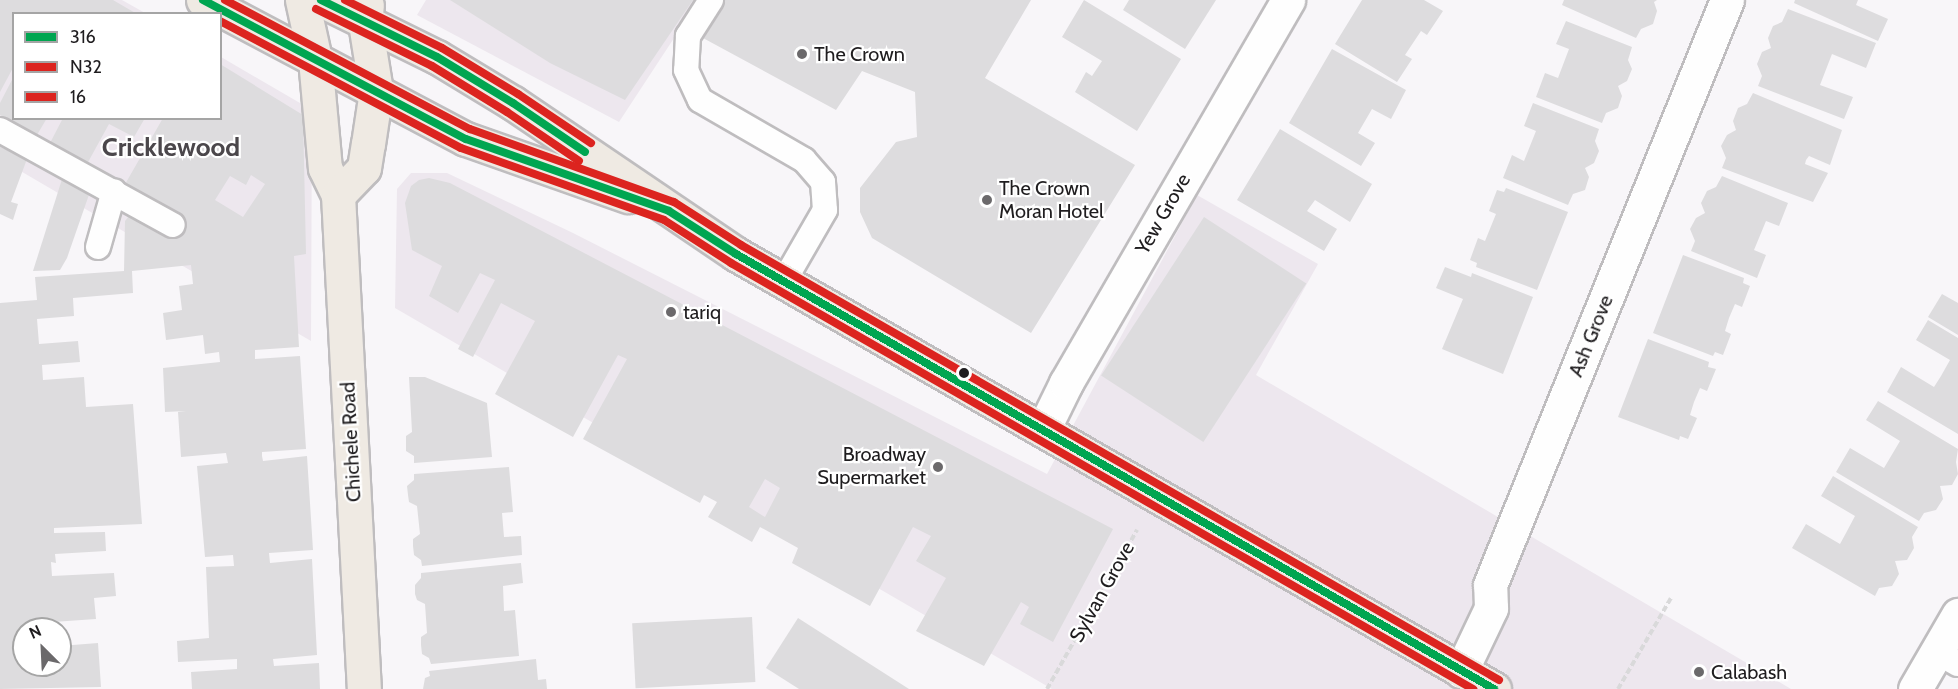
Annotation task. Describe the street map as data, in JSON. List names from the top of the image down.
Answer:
{
  "streets": {
    "main road": ["Chichele Road"],
    "street": ["Yew Grove", "Ash Grove"],
    "path": ["Sylvan Grove"]
  },
  "districts": ["Cricklewood"],
  "places": [
    "The Crown",
    "The Crown Moran Hotel",
    "tariq",
    "Broadway Supermarket",
    "Calabash"
  ],
  "lines": ["transit line 316", "transit line 16", "transit line N32"],
  "legend": ["316", "N32", "16"],
  "north": "top left"
}
